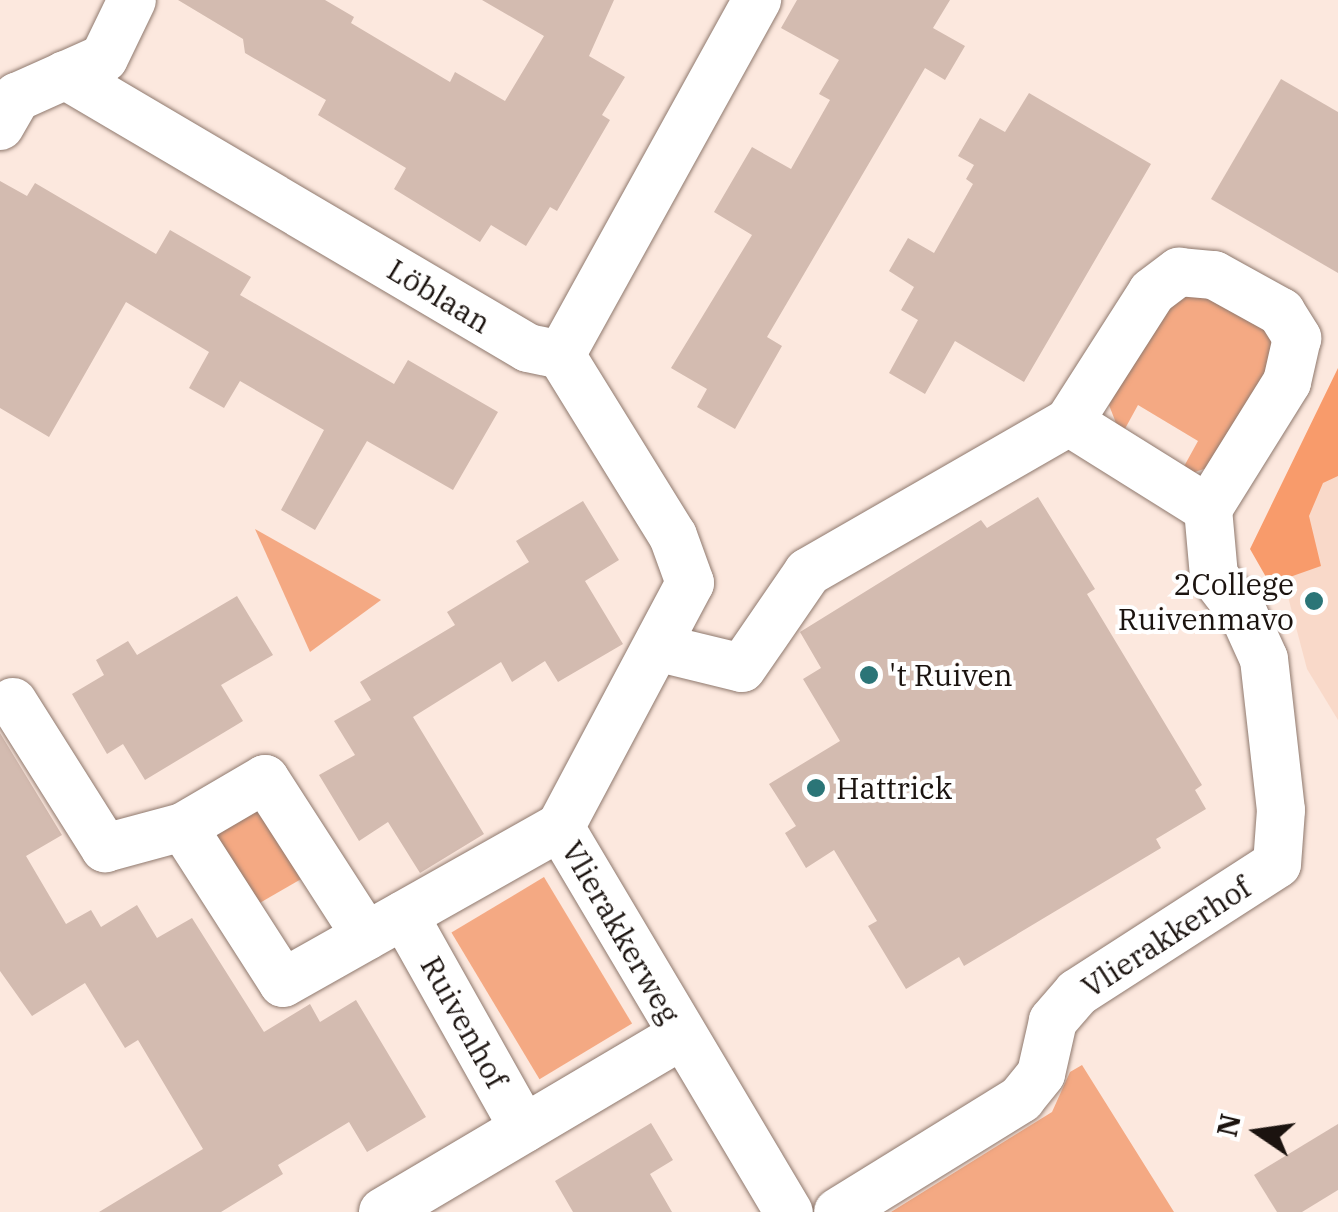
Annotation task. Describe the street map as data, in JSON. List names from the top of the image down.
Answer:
{
  "streets": {
    "street": [
      "Löblaan",
      "Vlierakkerweg",
      "Vlierakkerhof",
      "Ruivenhof"
    ]
  },
  "crossings": [
    ["Löblaan", "Vlierakkerweg"]
  ],
  "places": ["2College Ruivenmavo", "'t Ruiven", "Hattrick"],
  "north": "left"
}
